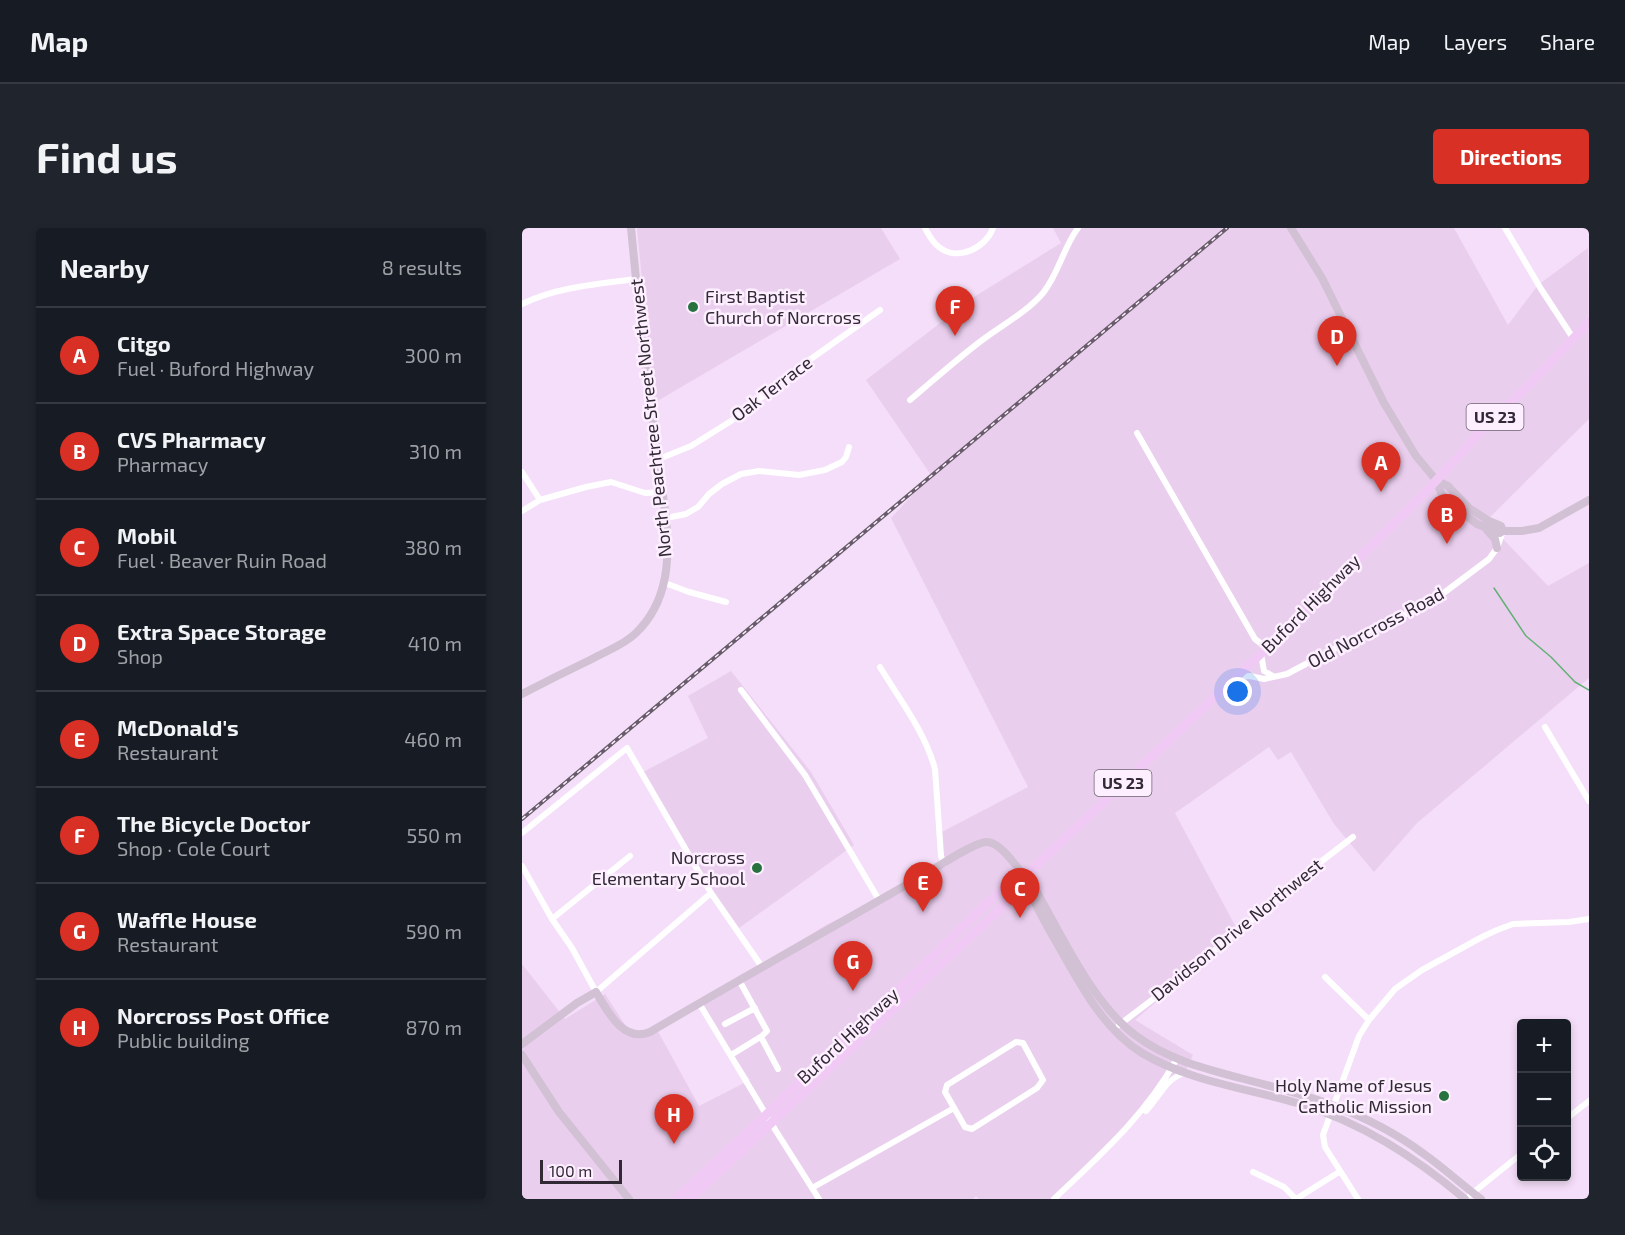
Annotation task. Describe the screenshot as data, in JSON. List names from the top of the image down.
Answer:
{
  "streets": {
    "main road": ["US 23", "Buford Highway"],
    "street": [
      "Oak Terrace",
      "North Peachtree Street Northwest",
      "Old Norcross Road",
      "Davidson Drive Northwest"
    ]
  },
  "crossings": [
    ["Oak Terrace", "North Peachtree Street Northwest"],
    ["Buford Highway", "Old Norcross Road"]
  ],
  "places": ["First Baptist Church of Norcross", "Norcross Elementary School", "Holy Name of Jesus Catholic Mission"],
  "scale_bar": "100 m",
  "page": {
    "header": "Map",
    "nav": ["Map", "Layers", "Share"],
    "buttons": "Directions",
    "title": "Find us",
    "heading": ["Nearby", "8 results"],
    "pins": [
      "F",
      "D",
      "A",
      "B",
      "E",
      "C",
      "G",
      "H"
    ],
    "list": [
      {
        "mark": "A",
        "name": "Citgo",
        "note": "Fuel · Buford Highway",
        "value": "300 m"
      },
      {
        "mark": "B",
        "name": "CVS Pharmacy",
        "note": "Pharmacy",
        "value": "310 m"
      },
      {
        "mark": "C",
        "name": "Mobil",
        "note": "Fuel · Beaver Ruin Road",
        "value": "380 m"
      },
      {
        "mark": "D",
        "name": "Extra Space Storage",
        "note": "Shop",
        "value": "410 m"
      },
      {
        "mark": "E",
        "name": "McDonald's",
        "note": "Restaurant",
        "value": "460 m"
      },
      {
        "mark": "F",
        "name": "The Bicycle Doctor",
        "note": "Shop · Cole Court",
        "value": "550 m"
      },
      {
        "mark": "G",
        "name": "Waffle House",
        "note": "Restaurant",
        "value": "590 m"
      },
      {
        "mark": "H",
        "name": "Norcross Post Office",
        "note": "Public building",
        "value": "870 m"
      }
    ],
    "map_buttons": ["+", "−"],
    "scale": "100 m"
  }
}
